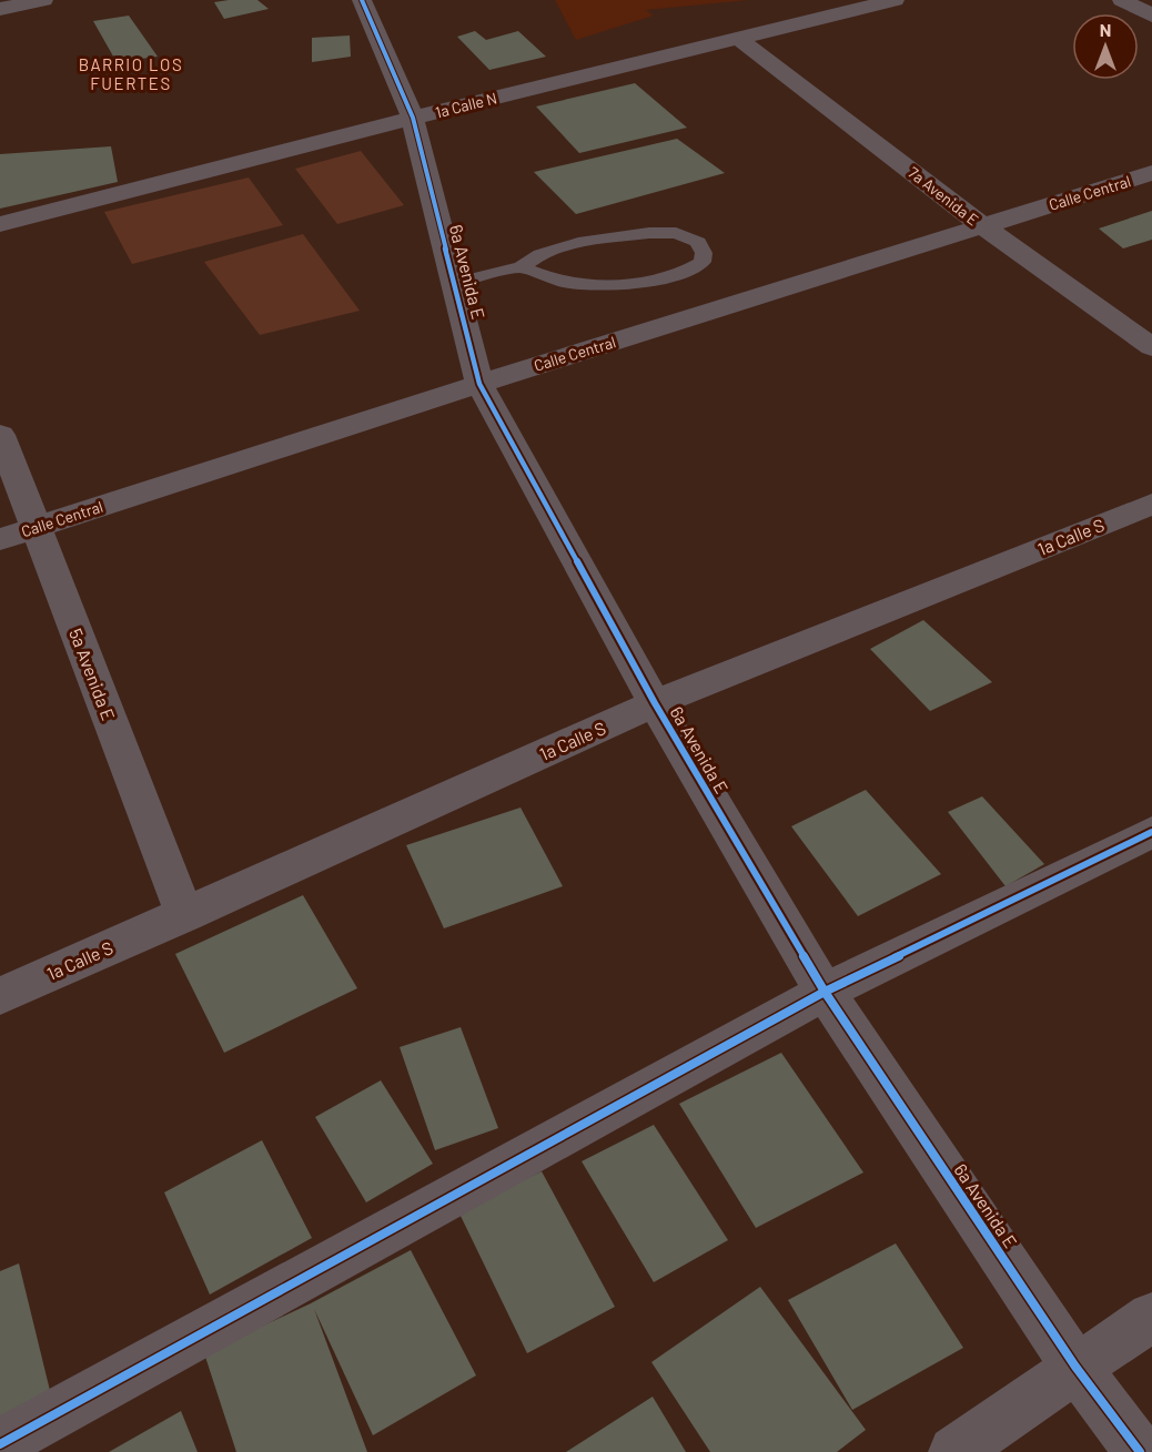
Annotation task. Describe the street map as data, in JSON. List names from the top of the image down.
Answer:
{
  "streets": {
    "street": [
      "1a Calle N",
      "Calle Central",
      "7a Avenida E",
      "6a Avenida E",
      "1a Calle S",
      "5a Avenida E"
    ]
  },
  "crossings": [
    ["1a Calle N", "7a Avenida E"],
    ["1a Calle N", "6a Avenida E"],
    ["Calle Central", "7a Avenida E"],
    ["Calle Central", "6a Avenida E"],
    ["Calle Central", "5a Avenida E"],
    ["6a Avenida E", "1a Calle S"],
    ["1a Calle S", "5a Avenida E"]
  ],
  "districts": ["BARRIO LOS FUERTES"],
  "north": "top"
}
